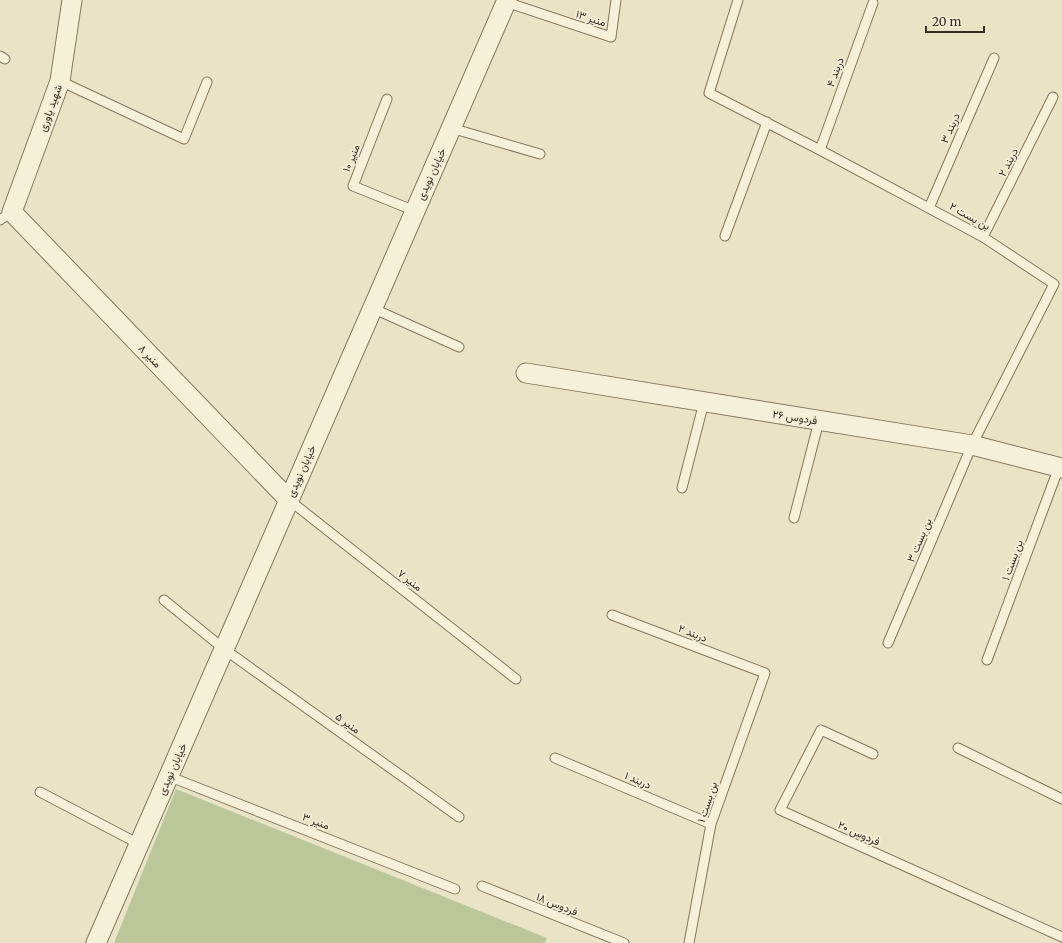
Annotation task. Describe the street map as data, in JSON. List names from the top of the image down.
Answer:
{
  "streets": {
    "street": [
      "شهید یاوری",
      "خیابان نویدی",
      "منیر ۸",
      "فردوس ۲۶"
    ],
    "lane": [
      "منیر ۱۳",
      "دربند ۴",
      "دربند ۳",
      "منیر ۱۰",
      "دربند ۲",
      "بن بست ۲",
      "بن بست ۳",
      "بن بست ۱",
      "منیر ۷",
      "منیر ۵",
      "دربند ۱",
      "منیر ۳",
      "فردوس ۲۰",
      "فردوس ۱۸"
    ]
  },
  "crossings": [
    ["منیر ۱۳", "خیابان نویدی"],
    ["دربند ۴", "بن بست ۲"],
    ["شهید یاوری", "منیر ۸"],
    ["دربند ۳", "بن بست ۲"],
    ["منیر ۱۰", "خیابان نویدی"],
    ["دربند ۲", "بن بست ۲"],
    ["دربند ۲", "بن بست ۱"],
    ["خیابان نویدی", "منیر ۸"],
    ["خیابان نویدی", "منیر ۷"],
    ["خیابان نویدی", "منیر ۵"],
    ["خیابان نویدی", "منیر ۳"],
    ["بن بست ۲", "فردوس ۲۶"],
    ["بن بست ۲", "بن بست ۳"],
    ["منیر ۸", "منیر ۷"],
    ["فردوس ۲۶", "بن بست ۳"],
    ["فردوس ۲۶", "بن بست ۱"],
    ["بن بست ۱", "دربند ۱"]
  ],
  "scale_bar": "20 m"
}
